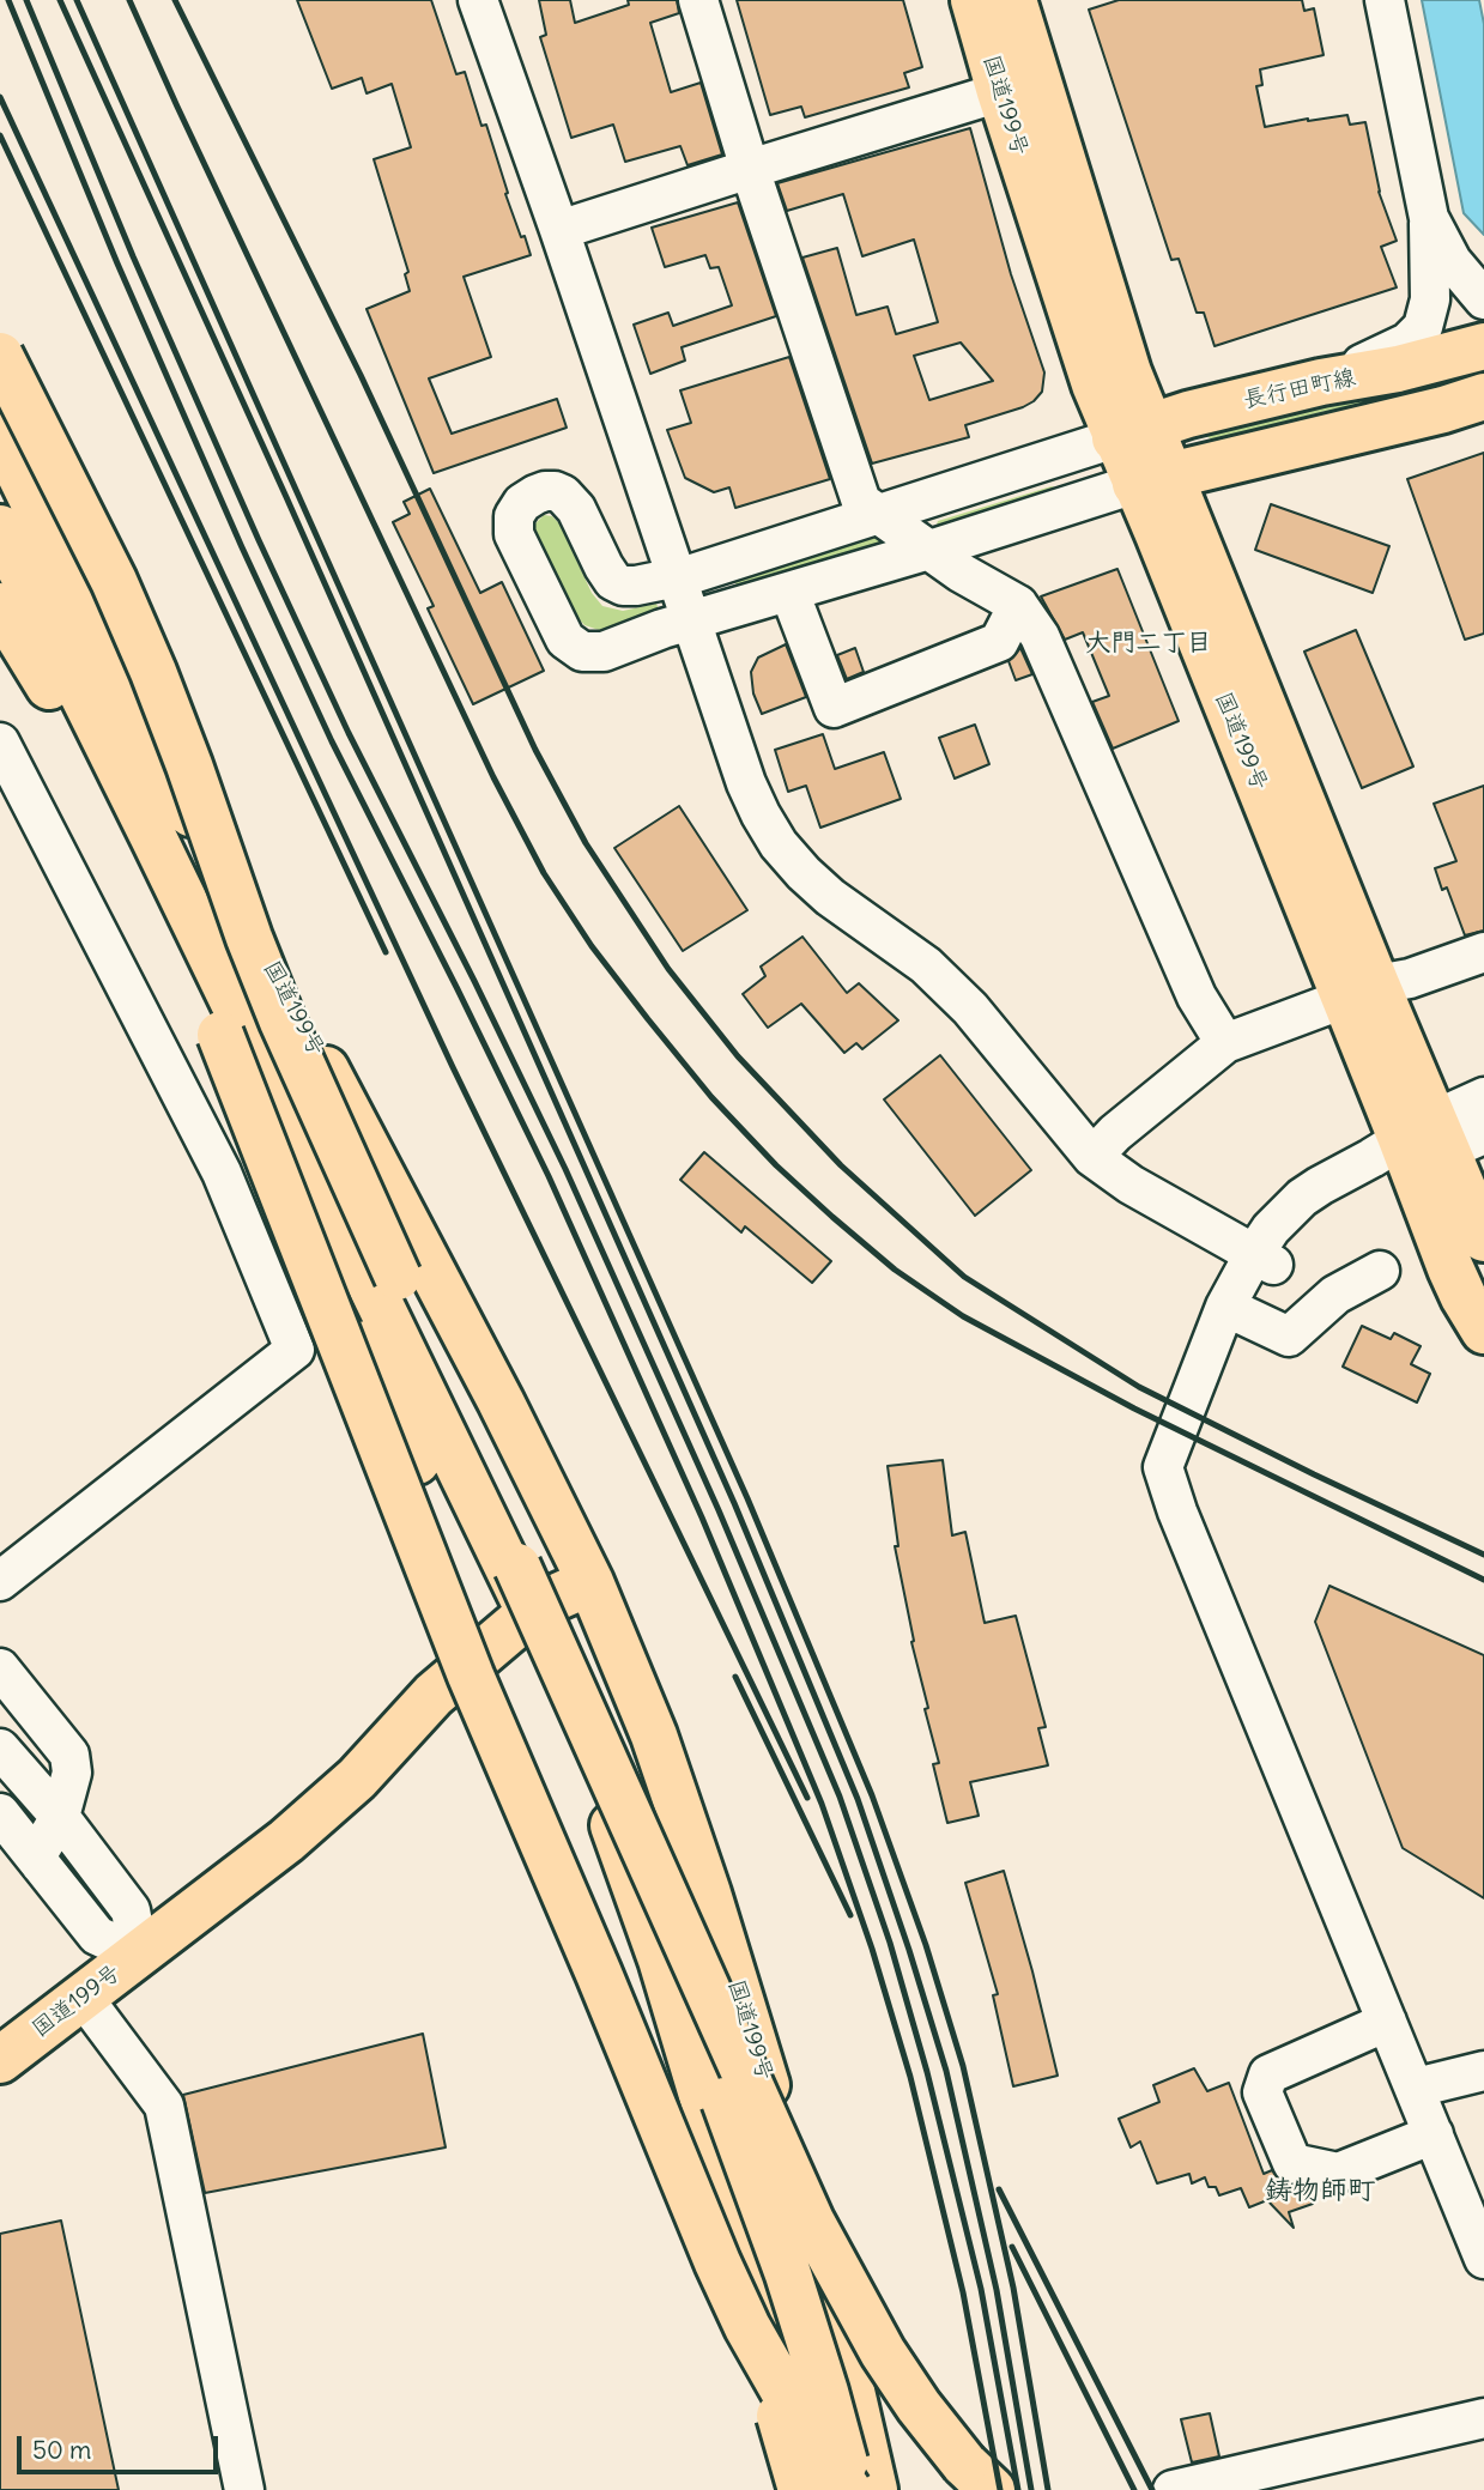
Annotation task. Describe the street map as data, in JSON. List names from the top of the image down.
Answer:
{
  "streets": {
    "main road": ["国道199号", "長行田町線"]
  },
  "crossings": [
    ["国道199号", "長行田町線"]
  ],
  "districts": ["大門二丁目", "鋳物師町"],
  "scale_bar": "50 m"
}
